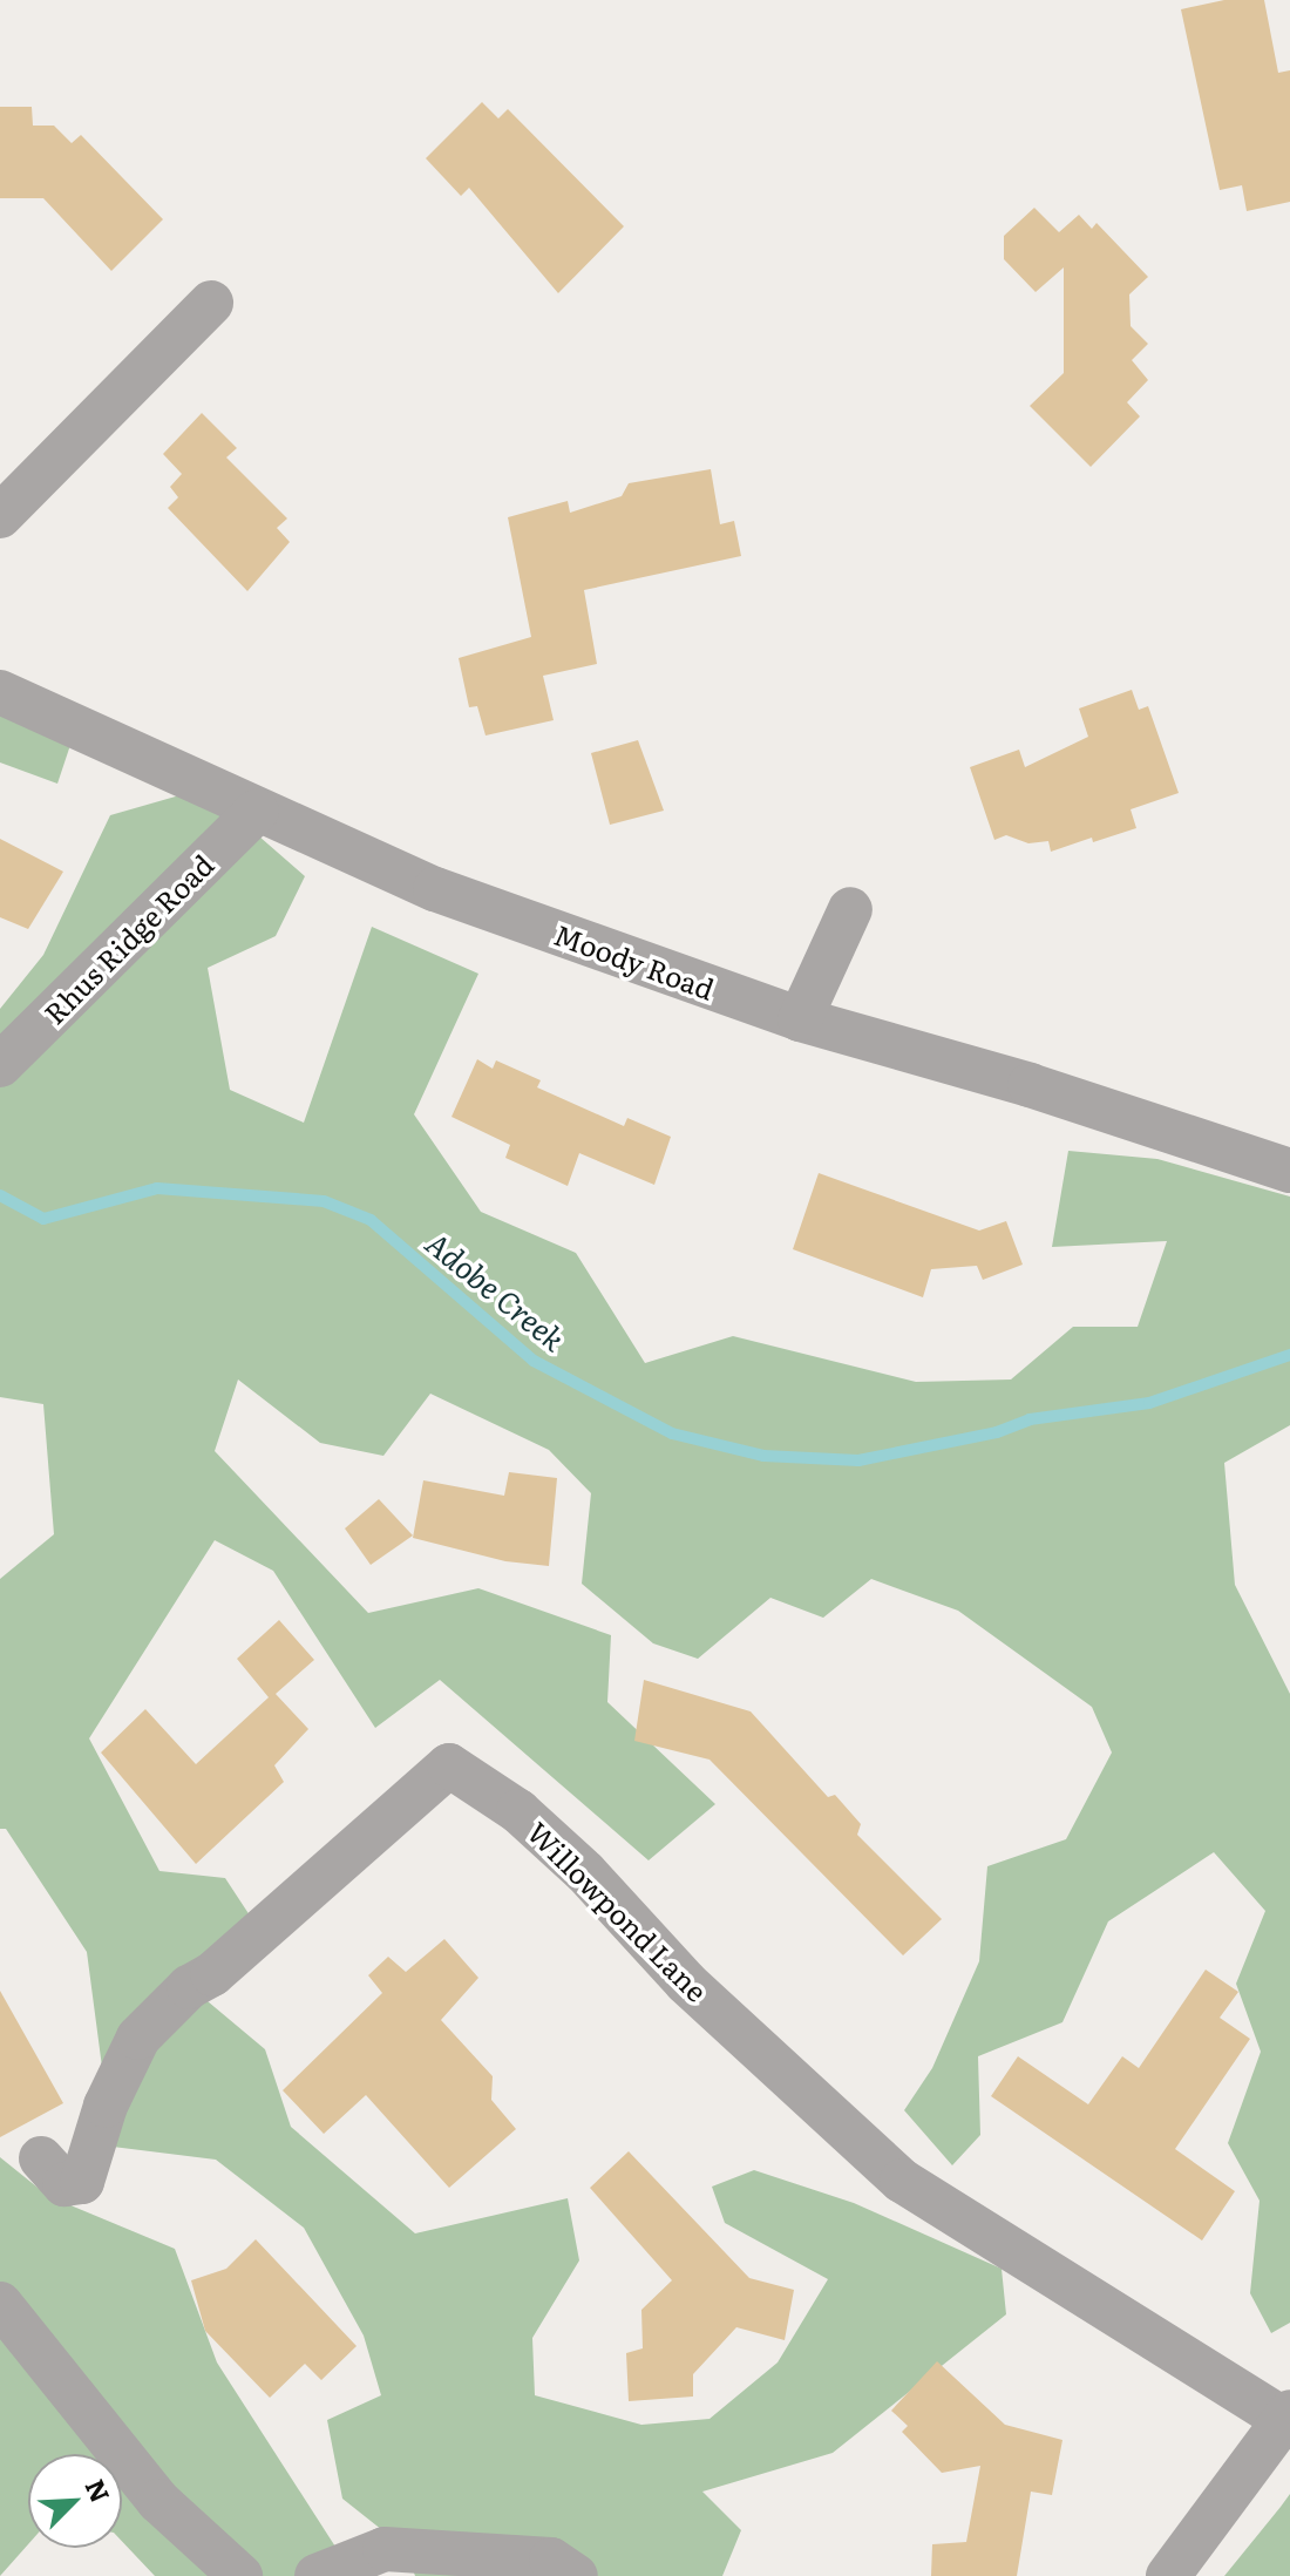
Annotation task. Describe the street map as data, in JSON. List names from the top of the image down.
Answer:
{
  "streets": {
    "street": ["Rhus Ridge Road", "Moody Road", "Willowpond Lane"]
  },
  "crossings": [
    ["Rhus Ridge Road", "Moody Road"]
  ],
  "water": ["Adobe Creek"],
  "north": "top right"
}
